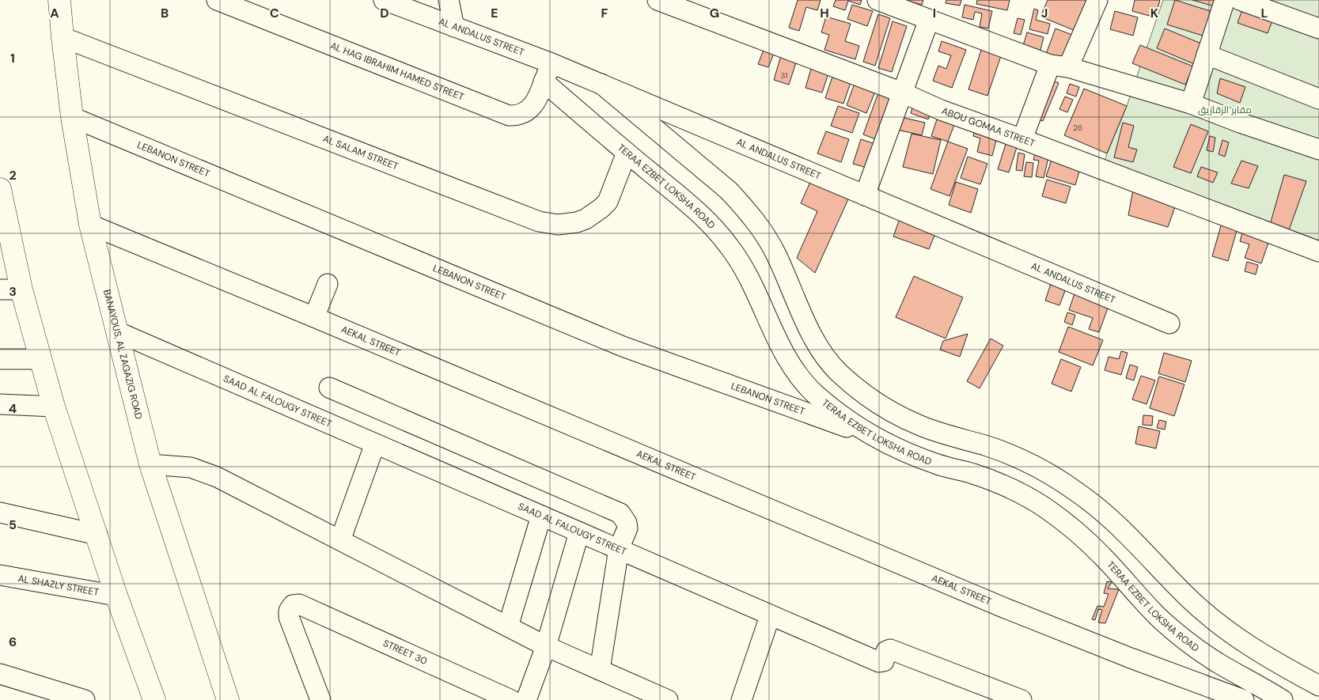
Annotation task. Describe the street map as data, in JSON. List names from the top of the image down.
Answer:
{
  "streets": {
    "main road": ["BANAYOUS, AL ZAGAZIG ROAD"],
    "street": [
      "AL ANDALUS STREET",
      "AL HAG IBRAHIM HAMED STREET",
      "ABOU GOMAA STREET",
      "AL SALAM STREET",
      "LEBANON STREET",
      "TERAA EZBET LOKSHA ROAD",
      "AEKAL STREET",
      "SAAD AL FALOUGY STREET",
      "AL SHAZLY STREET",
      "STREET 30"
    ]
  },
  "crossings": [
    ["AL ANDALUS STREET", "AL HAG IBRAHIM HAMED STREET"],
    ["AL HAG IBRAHIM HAMED STREET", "TERAA EZBET LOKSHA ROAD"],
    ["AL SALAM STREET", "TERAA EZBET LOKSHA ROAD"],
    ["AL SALAM STREET", "BANAYOUS, AL ZAGAZIG ROAD"],
    ["LEBANON STREET", "TERAA EZBET LOKSHA ROAD"],
    ["LEBANON STREET", "BANAYOUS, AL ZAGAZIG ROAD"],
    ["AEKAL STREET", "BANAYOUS, AL ZAGAZIG ROAD"],
    ["BANAYOUS, AL ZAGAZIG ROAD", "SAAD AL FALOUGY STREET"]
  ],
  "parks": ["مقابر الزقازيق"],
  "house_numbers": ["31", "26"],
  "grid": {
    "columns": [
      "A",
      "B",
      "C",
      "D",
      "E",
      "F",
      "G",
      "H",
      "I",
      "J",
      "K",
      "L"
    ],
    "rows": [
      "1",
      "2",
      "3",
      "4",
      "5",
      "6"
    ]
  }
}
